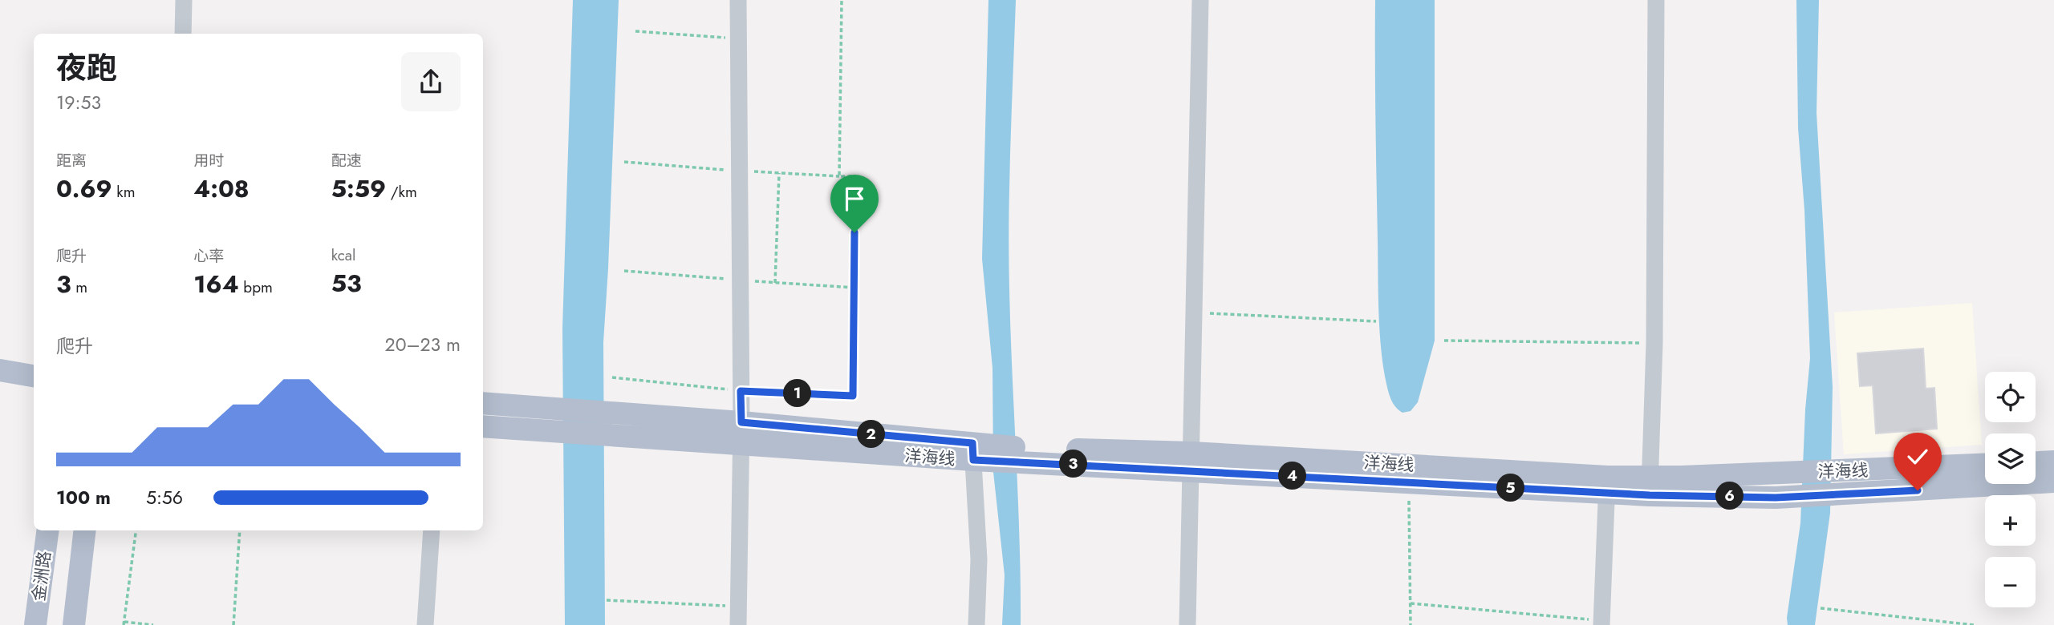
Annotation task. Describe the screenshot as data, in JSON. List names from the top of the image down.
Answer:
{
  "streets": {
    "main road": ["洋海线", "金洲路"]
  },
  "page": {
    "heading": ["夜跑", "19:53"],
    "stats": [
      ["距离", "0.69 km"],
      ["用时", "4:08"],
      ["配速", "5:59 /km"],
      ["爬升", "3 m"],
      ["心率", "164 bpm"],
      ["kcal", "53"]
    ],
    "chart": ["爬升", "20–23 m"],
    "map_buttons": ["+", "−"],
    "pins": [
      "1",
      "2",
      "3",
      "4",
      "5",
      "6"
    ],
    "list": [
      {
        "name": "100 m",
        "note": "5:56"
      }
    ]
  }
}
